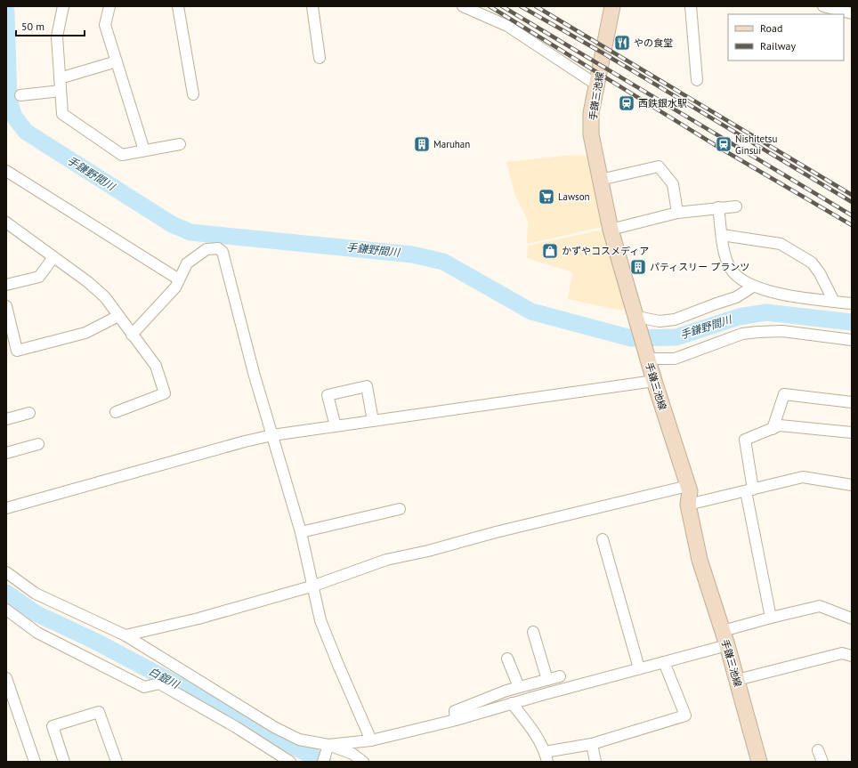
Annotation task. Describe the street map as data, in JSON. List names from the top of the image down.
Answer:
{
  "streets": {
    "main road": ["手鎌三池線"]
  },
  "water": ["手鎌野間川", "白銀川"],
  "places": {
    "restaurant": ["やの食堂"],
    "station": ["西鉄銀水駅", "Nishitetsu Ginsui"],
    "building": ["Maruhan", "パティスリー プランツ"],
    "supermarket": ["Lawson"],
    "shop": ["かずやコスメディア"]
  },
  "legend": ["Road", "Railway"],
  "scale_bar": "50 m"
}
